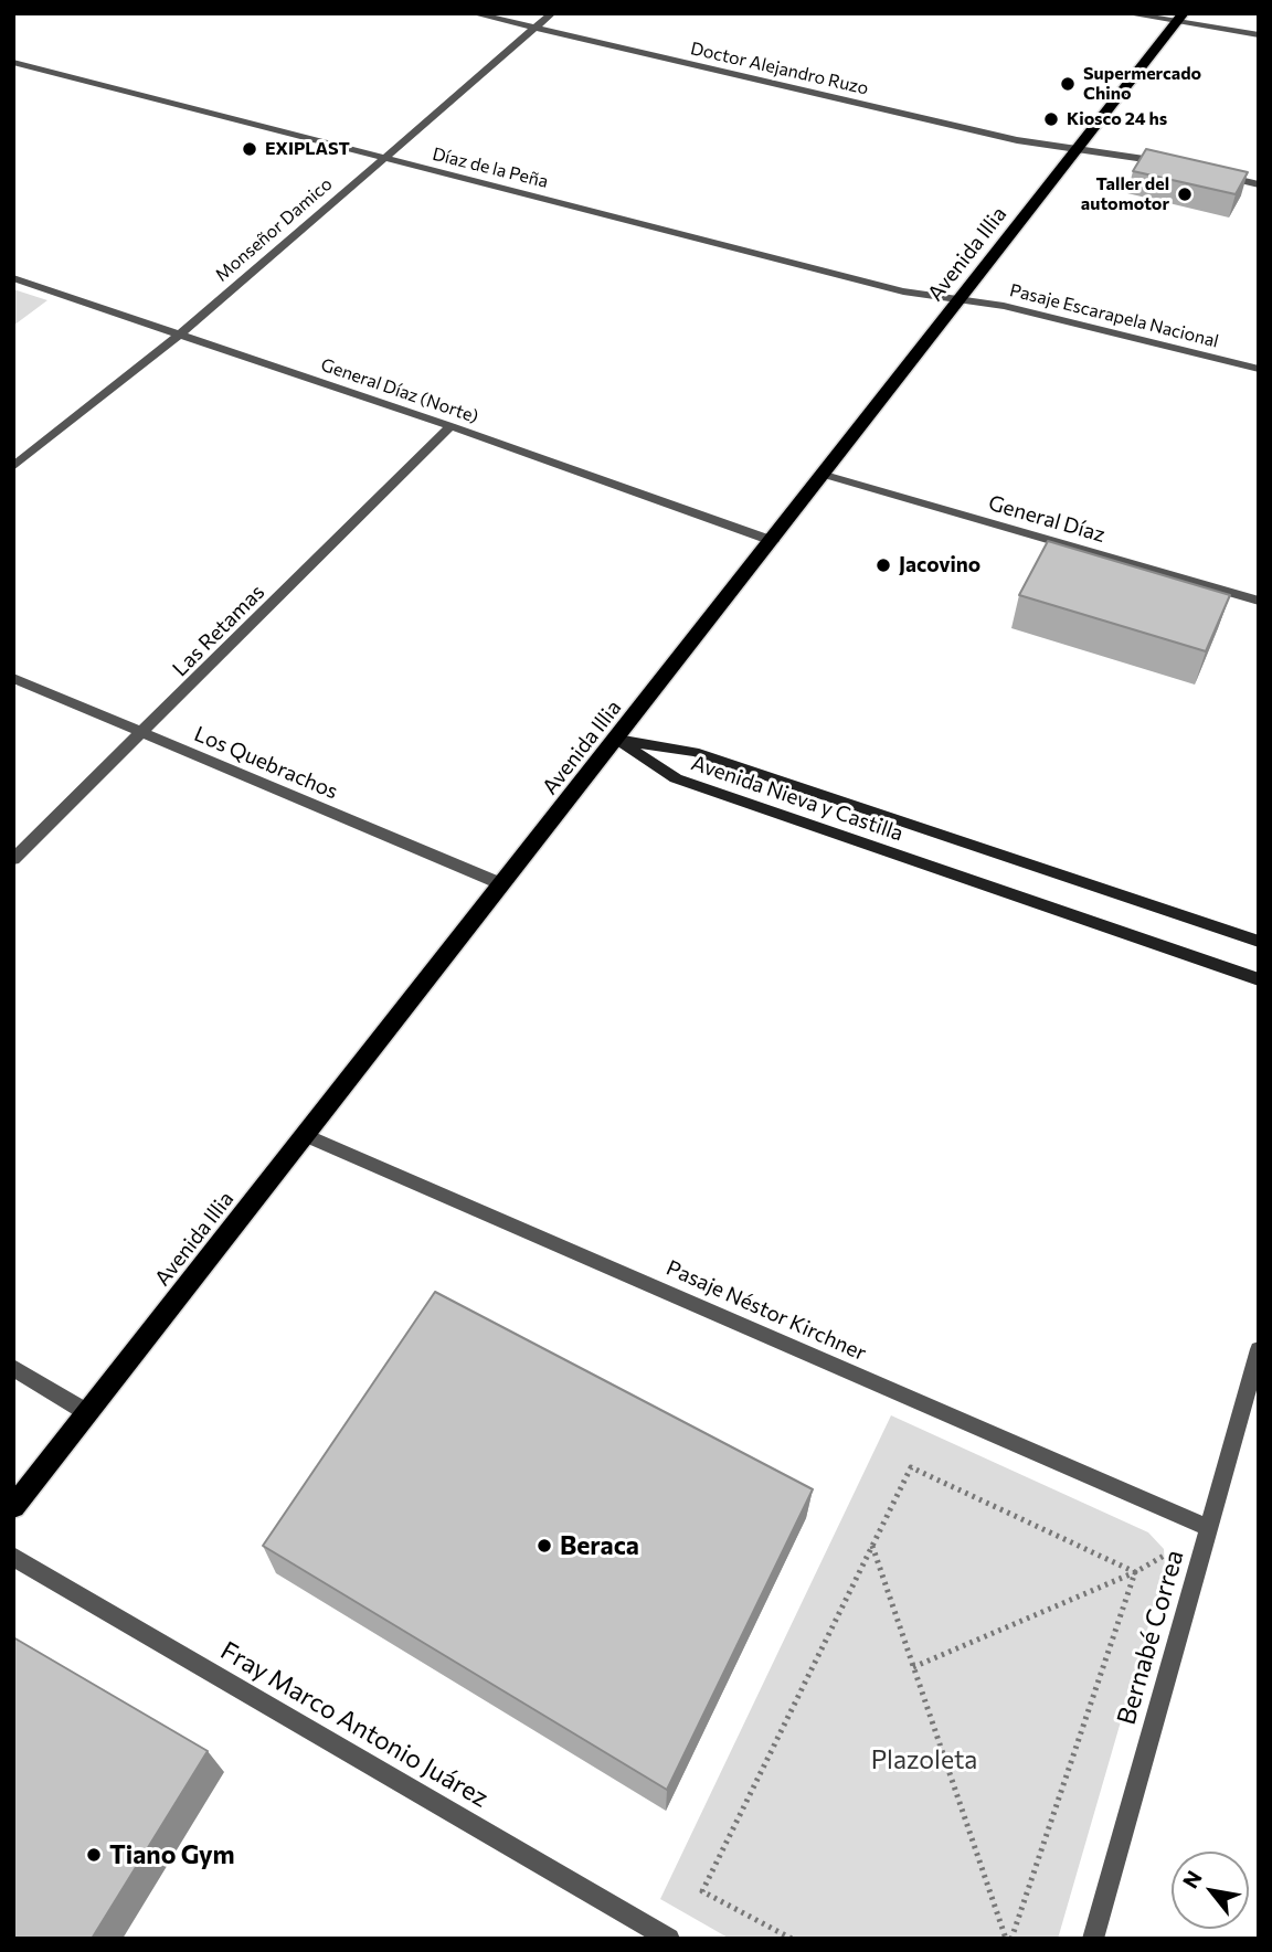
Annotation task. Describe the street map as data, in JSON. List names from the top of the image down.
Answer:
{
  "streets": {
    "main road": ["Avenida Illia"],
    "street": [
      "Doctor Alejandro Ruzo",
      "Díaz de la Peña",
      "Monseñor Damico",
      "Pasaje Escarapela Nacional",
      "General Díaz (Norte)",
      "General Díaz",
      "Las Retamas",
      "Los Quebrachos",
      "Avenida Nieva y Castilla",
      "Pasaje Néstor Kirchner",
      "Bernabé Correa",
      "Fray Marco Antonio Juárez"
    ]
  },
  "crossings": [
    ["Doctor Alejandro Ruzo", "Monseñor Damico"],
    ["Doctor Alejandro Ruzo", "Avenida Illia"],
    ["Díaz de la Peña", "Monseñor Damico"],
    ["Díaz de la Peña", "Avenida Illia"],
    ["Díaz de la Peña", "Pasaje Escarapela Nacional"],
    ["Monseñor Damico", "General Díaz (Norte)"],
    ["Avenida Illia", "Pasaje Escarapela Nacional"],
    ["Avenida Illia", "General Díaz (Norte)"],
    ["Avenida Illia", "General Díaz"],
    ["Avenida Illia", "Los Quebrachos"],
    ["Avenida Illia", "Avenida Nieva y Castilla"],
    ["Avenida Illia", "Pasaje Néstor Kirchner"],
    ["General Díaz (Norte)", "Las Retamas"],
    ["Las Retamas", "Los Quebrachos"],
    ["Pasaje Néstor Kirchner", "Bernabé Correa"]
  ],
  "parks": ["Plazoleta"],
  "places": [
    "Supermercado Chino",
    "Kiosco 24 hs",
    "EXIPLAST",
    "Taller del automotor",
    "Jacovino",
    "Beraca",
    "Tiano Gym"
  ],
  "north": "top left"
}
